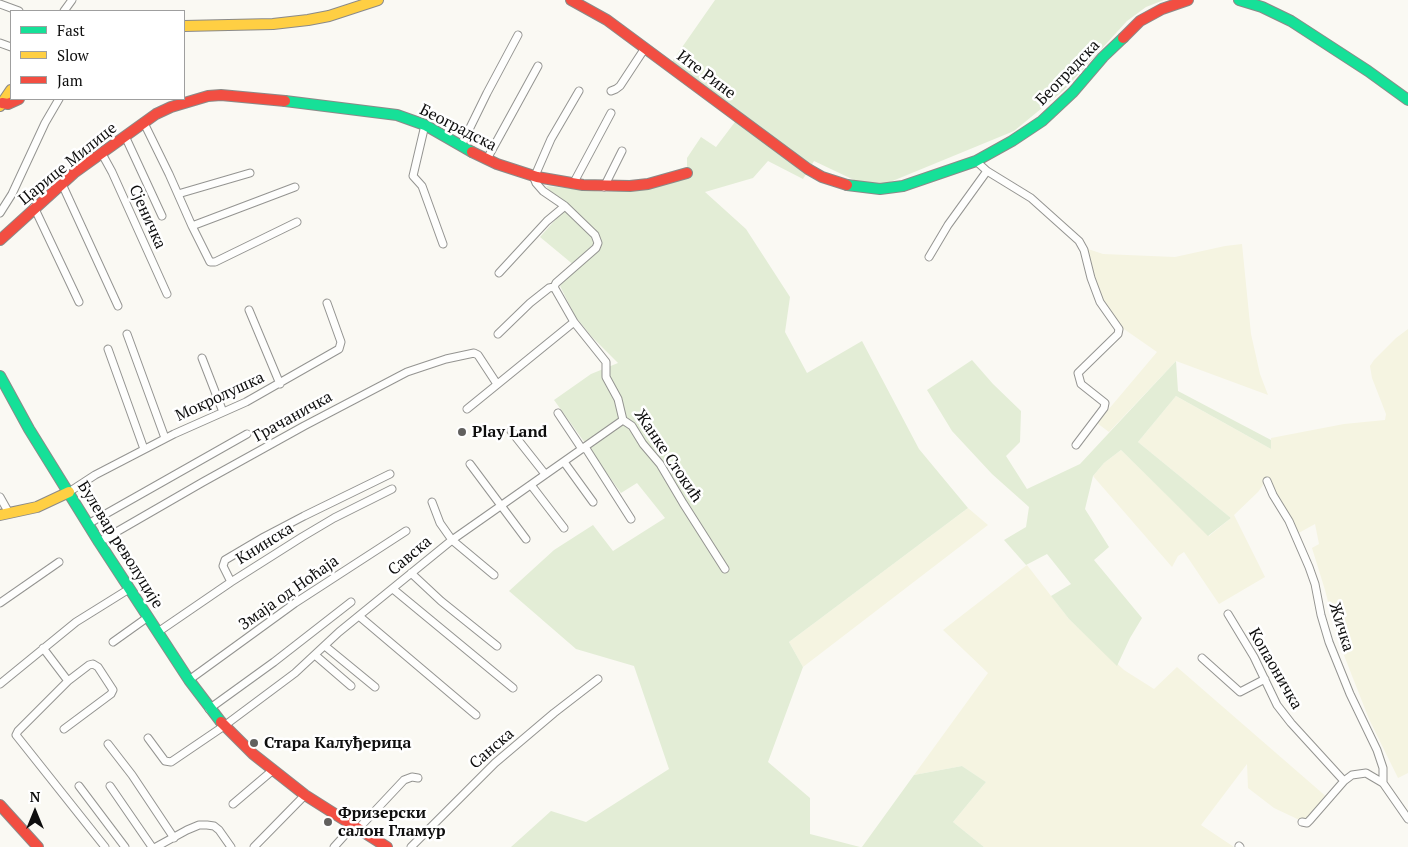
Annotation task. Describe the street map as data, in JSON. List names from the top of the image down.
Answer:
{
  "streets": {
    "street": [
      "Београдска",
      "Ите Рине",
      "Царице Милице",
      "Сјеничка",
      "Мокролушка",
      "Грачаничка",
      "Жанке Стокић",
      "Книнска",
      "Булевар револуције",
      "Савска",
      "Змаја од Ноћаја",
      "Жичка",
      "Копаоничка",
      "Санска"
    ]
  },
  "crossings": [
    ["Београдска", "Ите Рине"],
    ["Београдска", "Царице Милице"],
    ["Царице Милице", "Сјеничка"],
    ["Мокролушка", "Булевар револуције"],
    ["Грачаничка", "Булевар револуције"],
    ["Жанке Стокић", "Савска"],
    ["Книнска", "Булевар револуције"],
    ["Булевар револуције", "Савска"],
    ["Булевар револуције", "Змаја од Ноћаја"]
  ],
  "places": ["Play Land", "Стара Калуђерица", "Фризерски салон Гламур"],
  "legend": ["Fast", "Slow", "Jam"],
  "north": "top"
}
